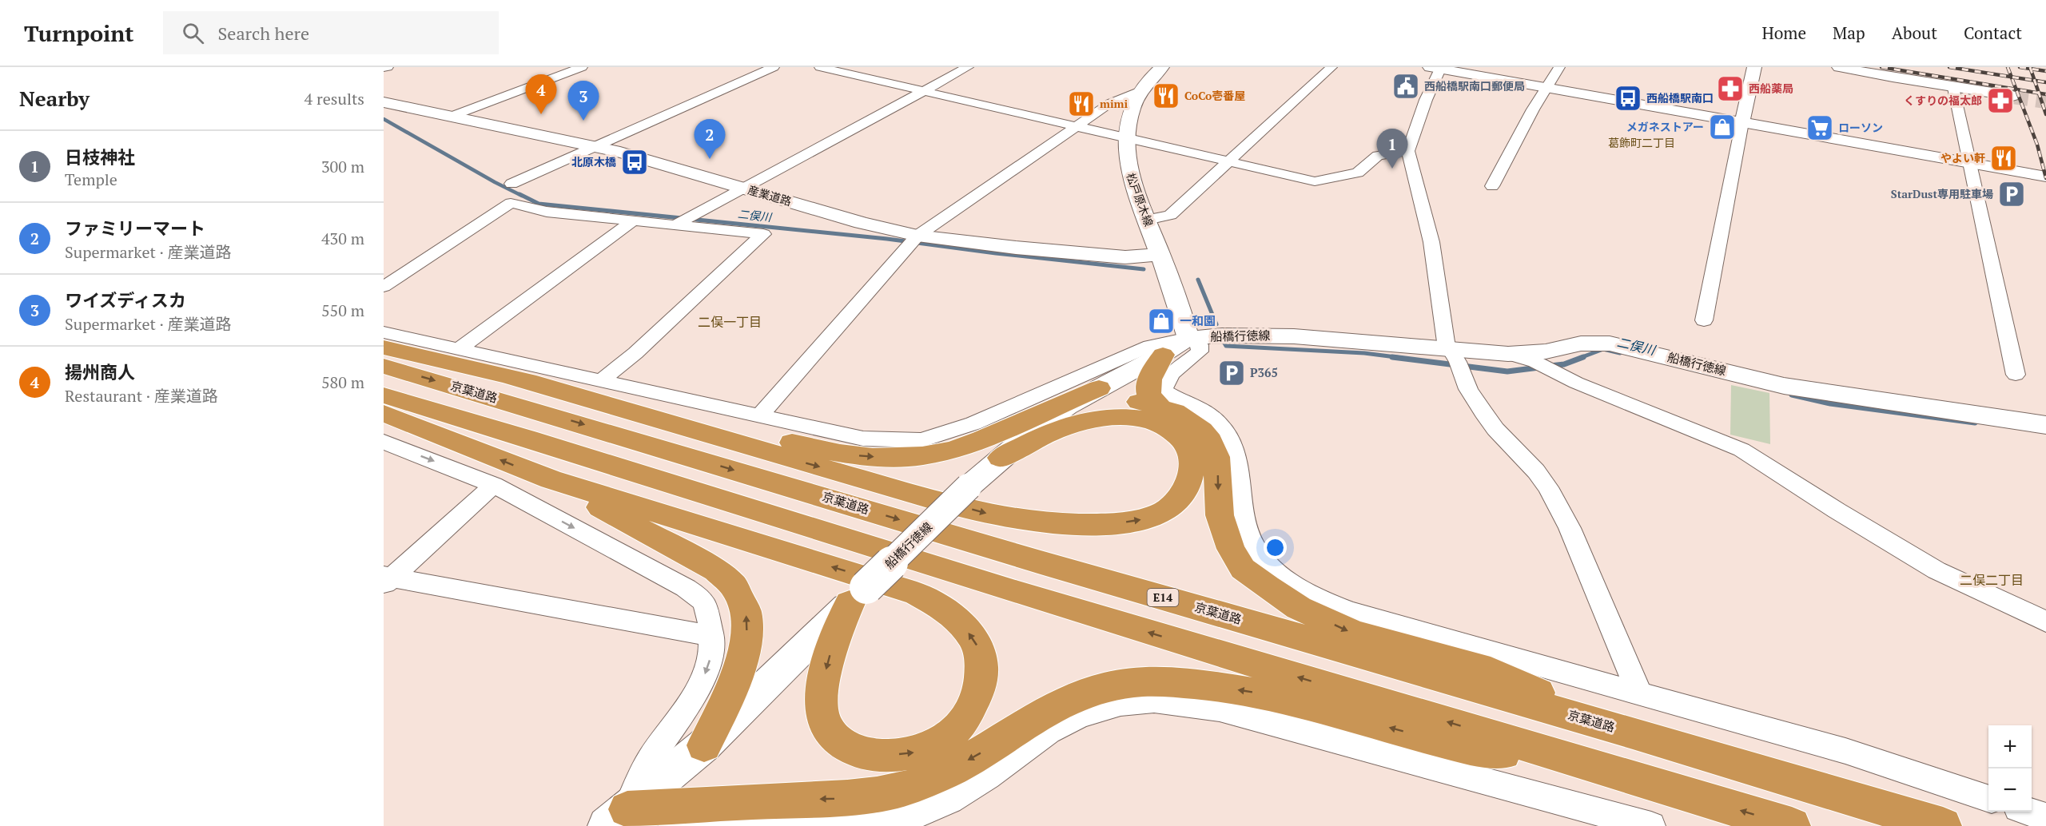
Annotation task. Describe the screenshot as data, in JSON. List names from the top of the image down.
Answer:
{
  "streets": {
    "highway": ["京葉道路", "E14"],
    "main road": ["産業道路", "松戸原木線", "船橋行徳線"]
  },
  "crossings": [
    ["産業道路", "松戸原木線"],
    ["松戸原木線", "船橋行徳線"]
  ],
  "districts": ["葛飾町二丁目", "二俣一丁目", "二俣二丁目"],
  "water": ["二俣川"],
  "places": {
    "public building": ["西船橋駅南口郵便局"],
    "pharmacy": ["西船薬局", "くすりの福太郎"],
    "restaurant": ["CoCo壱番屋", "mimi", "やよい軒"],
    "bus stop": ["西船橋駅南口", "北原木橋"],
    "shop": ["メガネストアー", "一和園"],
    "supermarket": ["ローソン"],
    "parking": ["StarDust専用駐車場", "P365"]
  },
  "page": {
    "header": "Turnpoint",
    "search": "Search here",
    "nav": [
      "Home",
      "Map",
      "About",
      "Contact"
    ],
    "heading": ["Nearby", "4 results"],
    "pins": [
      "4",
      "3",
      "2",
      "1"
    ],
    "list": [
      {
        "mark": "1",
        "name": "日枝神社",
        "note": "Temple",
        "value": "300 m"
      },
      {
        "mark": "2",
        "name": "ファミリーマート",
        "note": "Supermarket · 産業道路",
        "value": "430 m"
      },
      {
        "mark": "3",
        "name": "ワイズディスカ",
        "note": "Supermarket · 産業道路",
        "value": "550 m"
      },
      {
        "mark": "4",
        "name": "揚州商人",
        "note": "Restaurant · 産業道路",
        "value": "580 m"
      }
    ],
    "map_buttons": ["+", "−"]
  }
}
